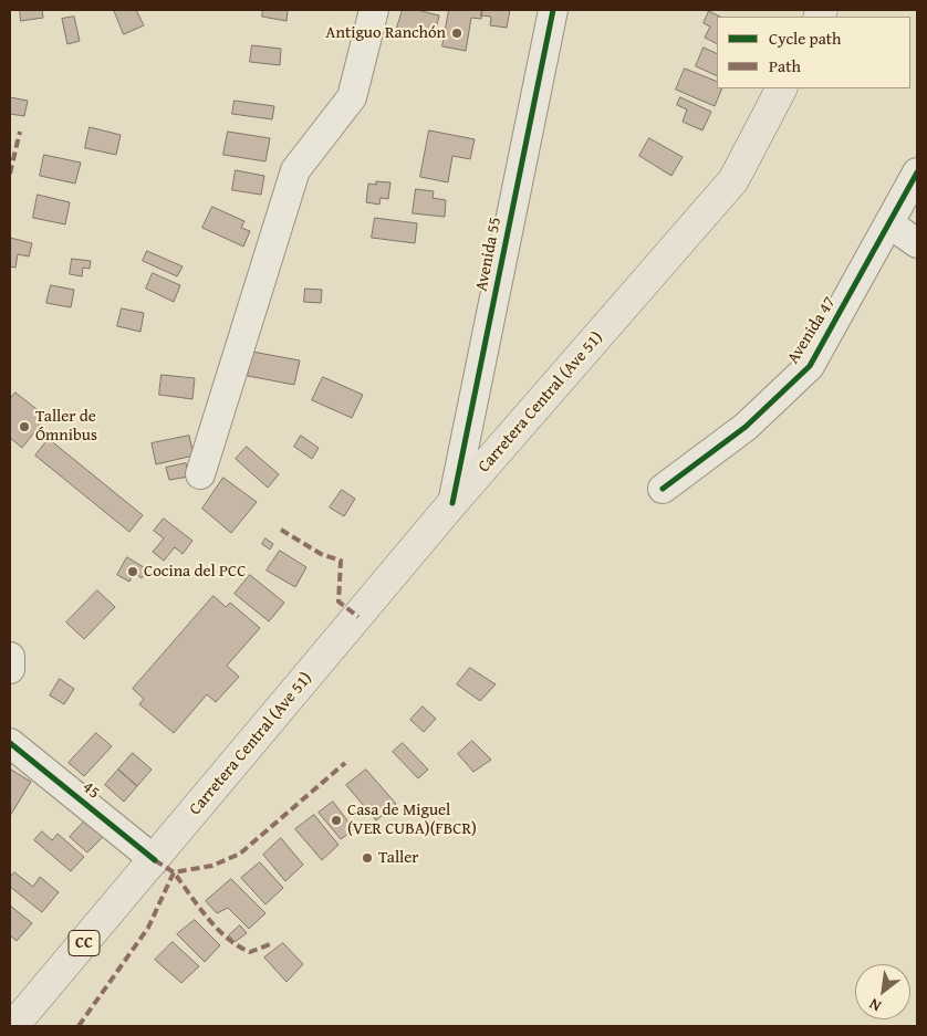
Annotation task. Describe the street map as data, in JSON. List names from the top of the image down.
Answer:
{
  "streets": {
    "main road": ["Carretera Central (Ave 51)", "CC"],
    "street": ["Avenida 55", "Avenida 47", "45"]
  },
  "crossings": [
    ["Avenida 55", "Carretera Central (Ave 51)"],
    ["Carretera Central (Ave 51)", "45"],
    ["Carretera Central (Ave 51)", "CC"],
    ["45", "CC"]
  ],
  "places": [
    "Antiguo Ranchón",
    "Taller de Ómnibus",
    "Cocina del PCC",
    "Casa de Miguel (VER CUBA)(FBCR)",
    "Taller"
  ],
  "legend": ["Cycle path", "Path"],
  "north": "bottom left"
}
